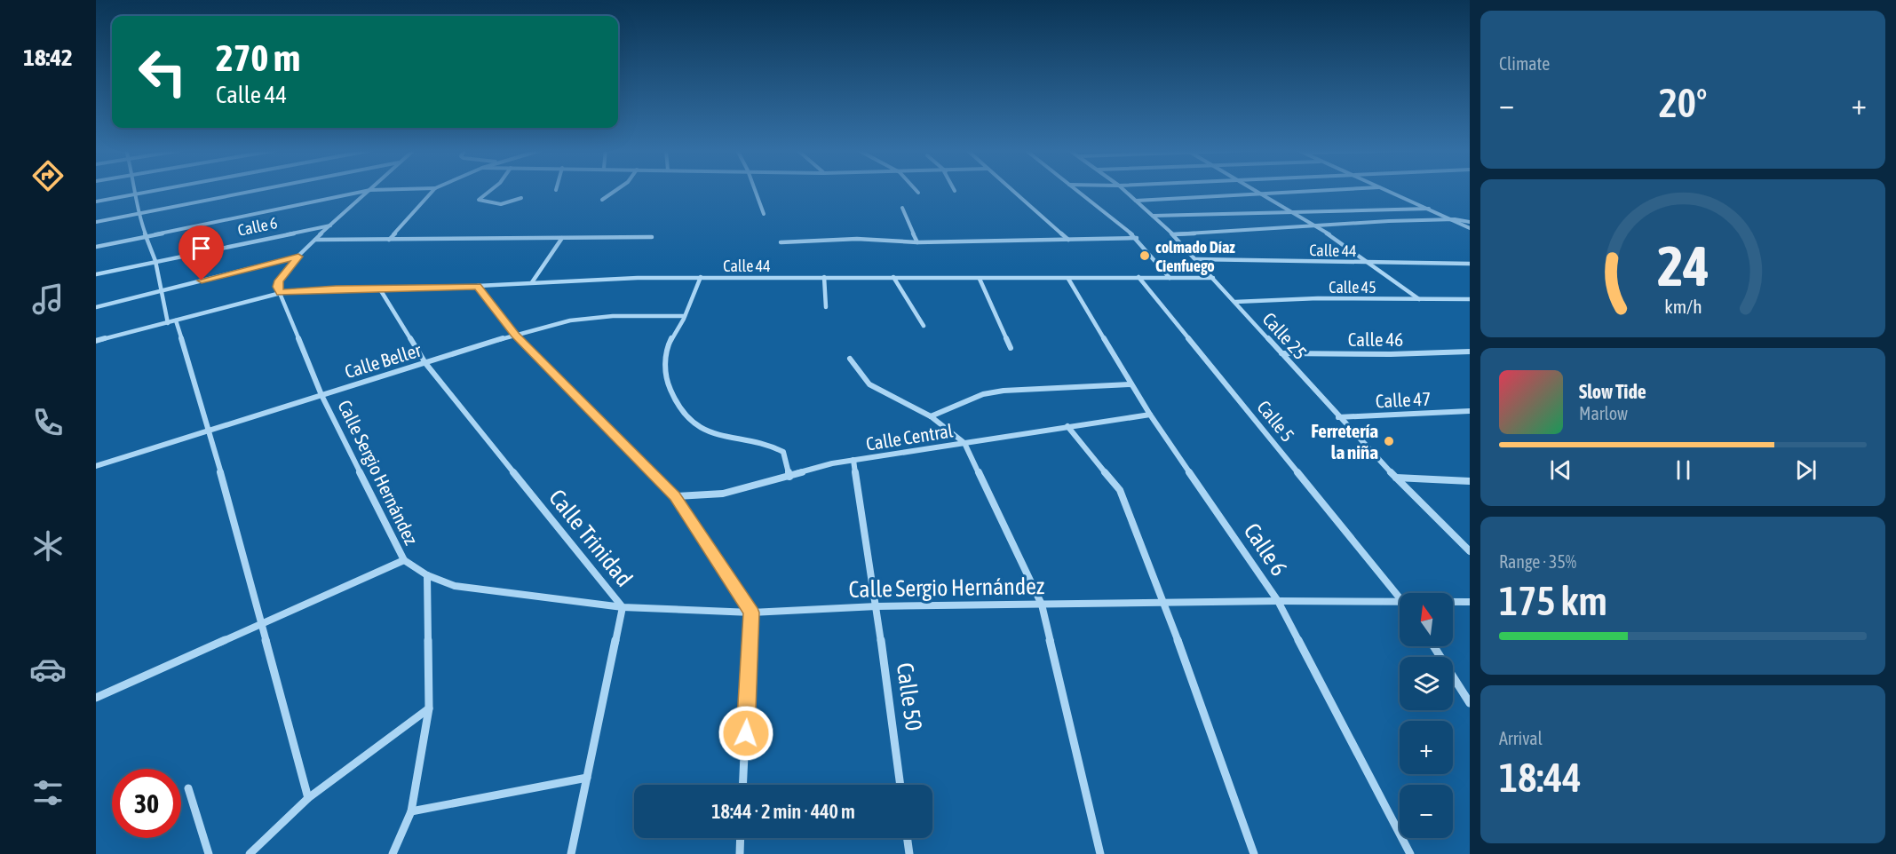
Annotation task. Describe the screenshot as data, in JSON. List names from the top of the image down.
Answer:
{
  "streets": {
    "street": [
      "Calle 6",
      "Calle 44",
      "Calle 45",
      "Calle 25",
      "Calle 46",
      "Calle Beller",
      "Calle 47",
      "Calle 5",
      "Calle Central",
      "Calle Sergio Hernández",
      "Calle Trinidad",
      "Calle 50"
    ]
  },
  "crossings": [
    ["Calle 6", "Calle 44"],
    ["Calle 6", "Calle Central"],
    ["Calle 6", "Calle Sergio Hernández"],
    ["Calle 44", "Calle 25"],
    ["Calle 44", "Calle 5"],
    ["Calle 44", "Calle Sergio Hernández"],
    ["Calle 44", "Calle Trinidad"],
    ["Calle 45", "Calle 25"],
    ["Calle 25", "Calle 46"],
    ["Calle 25", "Calle 47"],
    ["Calle Beller", "Calle Sergio Hernández"],
    ["Calle Beller", "Calle Trinidad"],
    ["Calle Central", "Calle 50"],
    ["Calle Sergio Hernández", "Calle Trinidad"],
    ["Calle Sergio Hernández", "Calle 50"]
  ],
  "places": ["colmado Díaz Cienfuego", "Ferretería la niña"],
  "north": "top",
  "page": {
    "tabs": "18:42",
    "tile": [
      "Climate",
      ["Range · 35%", "175 km"],
      ["Arrival", "18:44"]
    ],
    "turn": ["270 m", "Calle 44"],
    "heat": ["−", "20°", "+"],
    "song": ["Slow Tide", "Marlow"],
    "map_buttons": ["+", "−"],
    "limit": "30",
    "trip": "18:44 · 2 min · 440 m",
    "gauge": ["24", "km/h"]
  }
}
